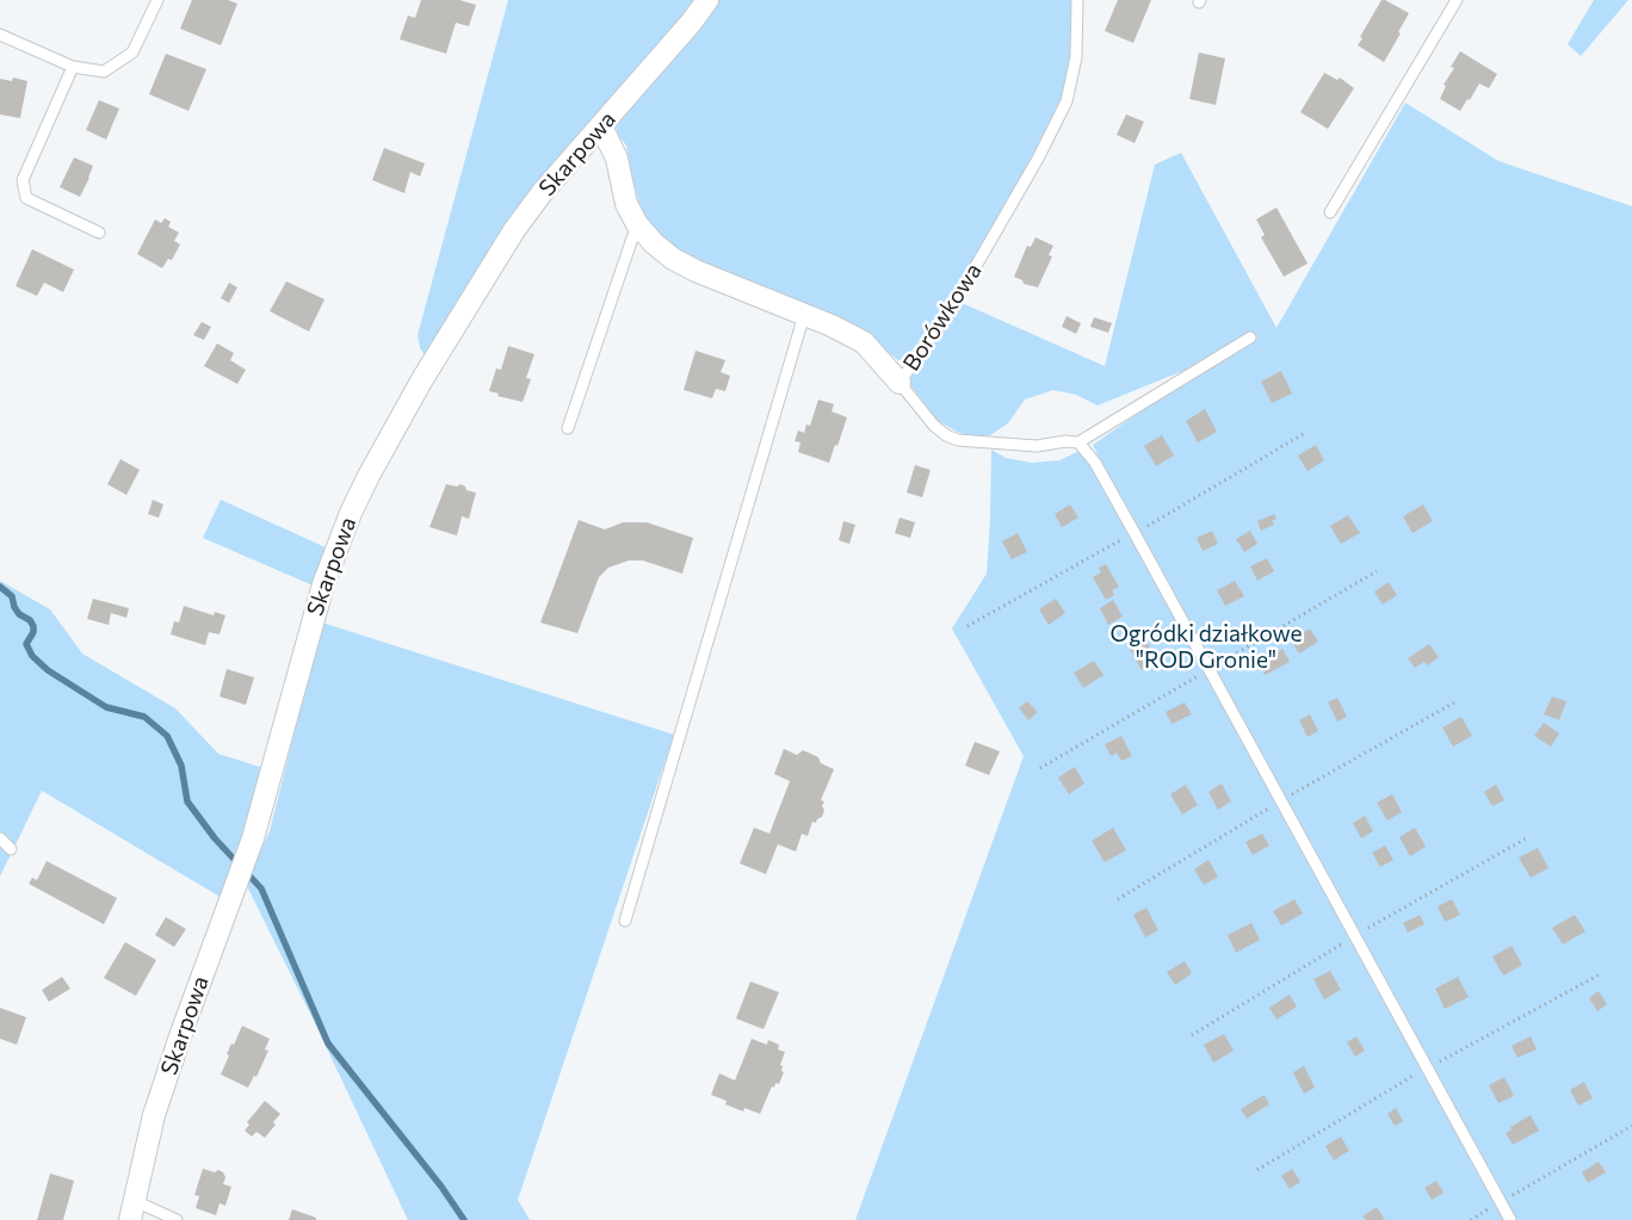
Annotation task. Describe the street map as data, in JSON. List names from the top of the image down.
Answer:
{
  "streets": {
    "street": ["Skarpowa", "Borówkowa"]
  },
  "crossings": [
    ["Skarpowa", "Borówkowa"]
  ],
  "parks": ["Ogródki działkowe \"ROD Gronie\""]
}
